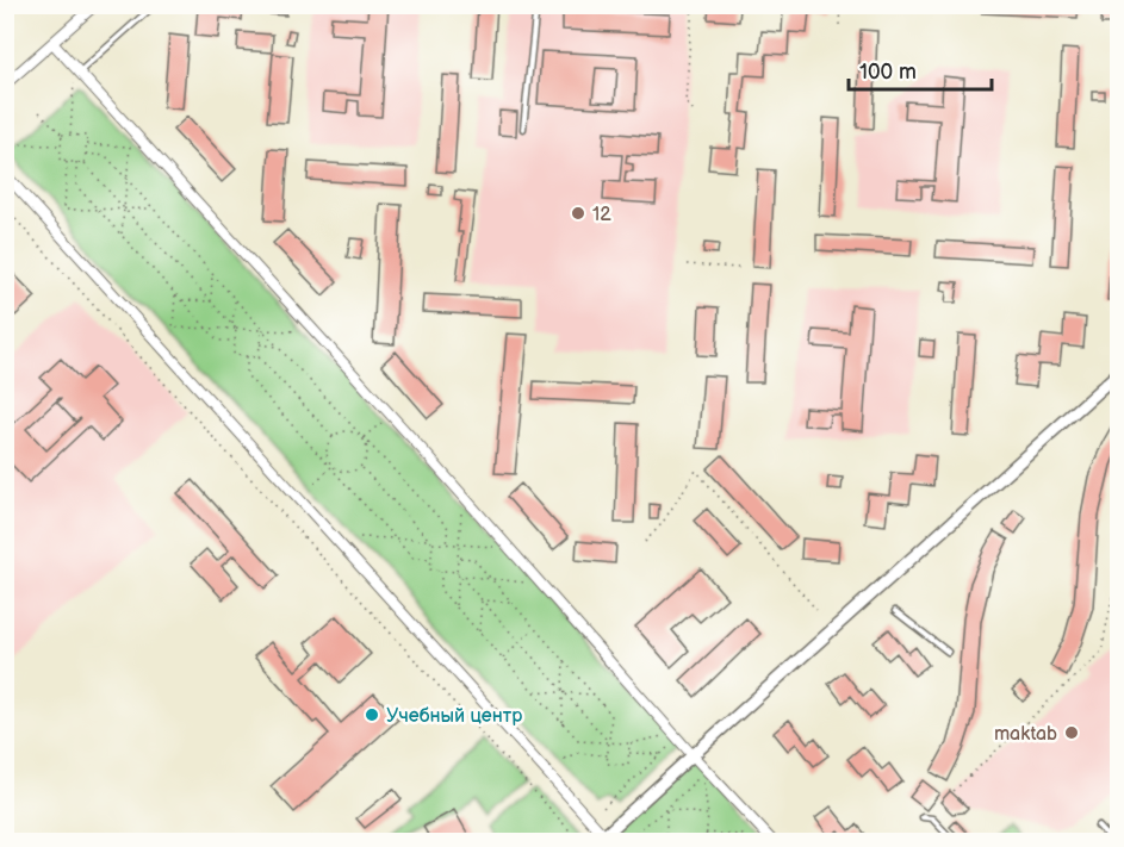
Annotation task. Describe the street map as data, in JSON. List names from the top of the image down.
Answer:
{
  "places": ["12", "Учебный центр", "maktab"],
  "scale_bar": "100 m"
}
